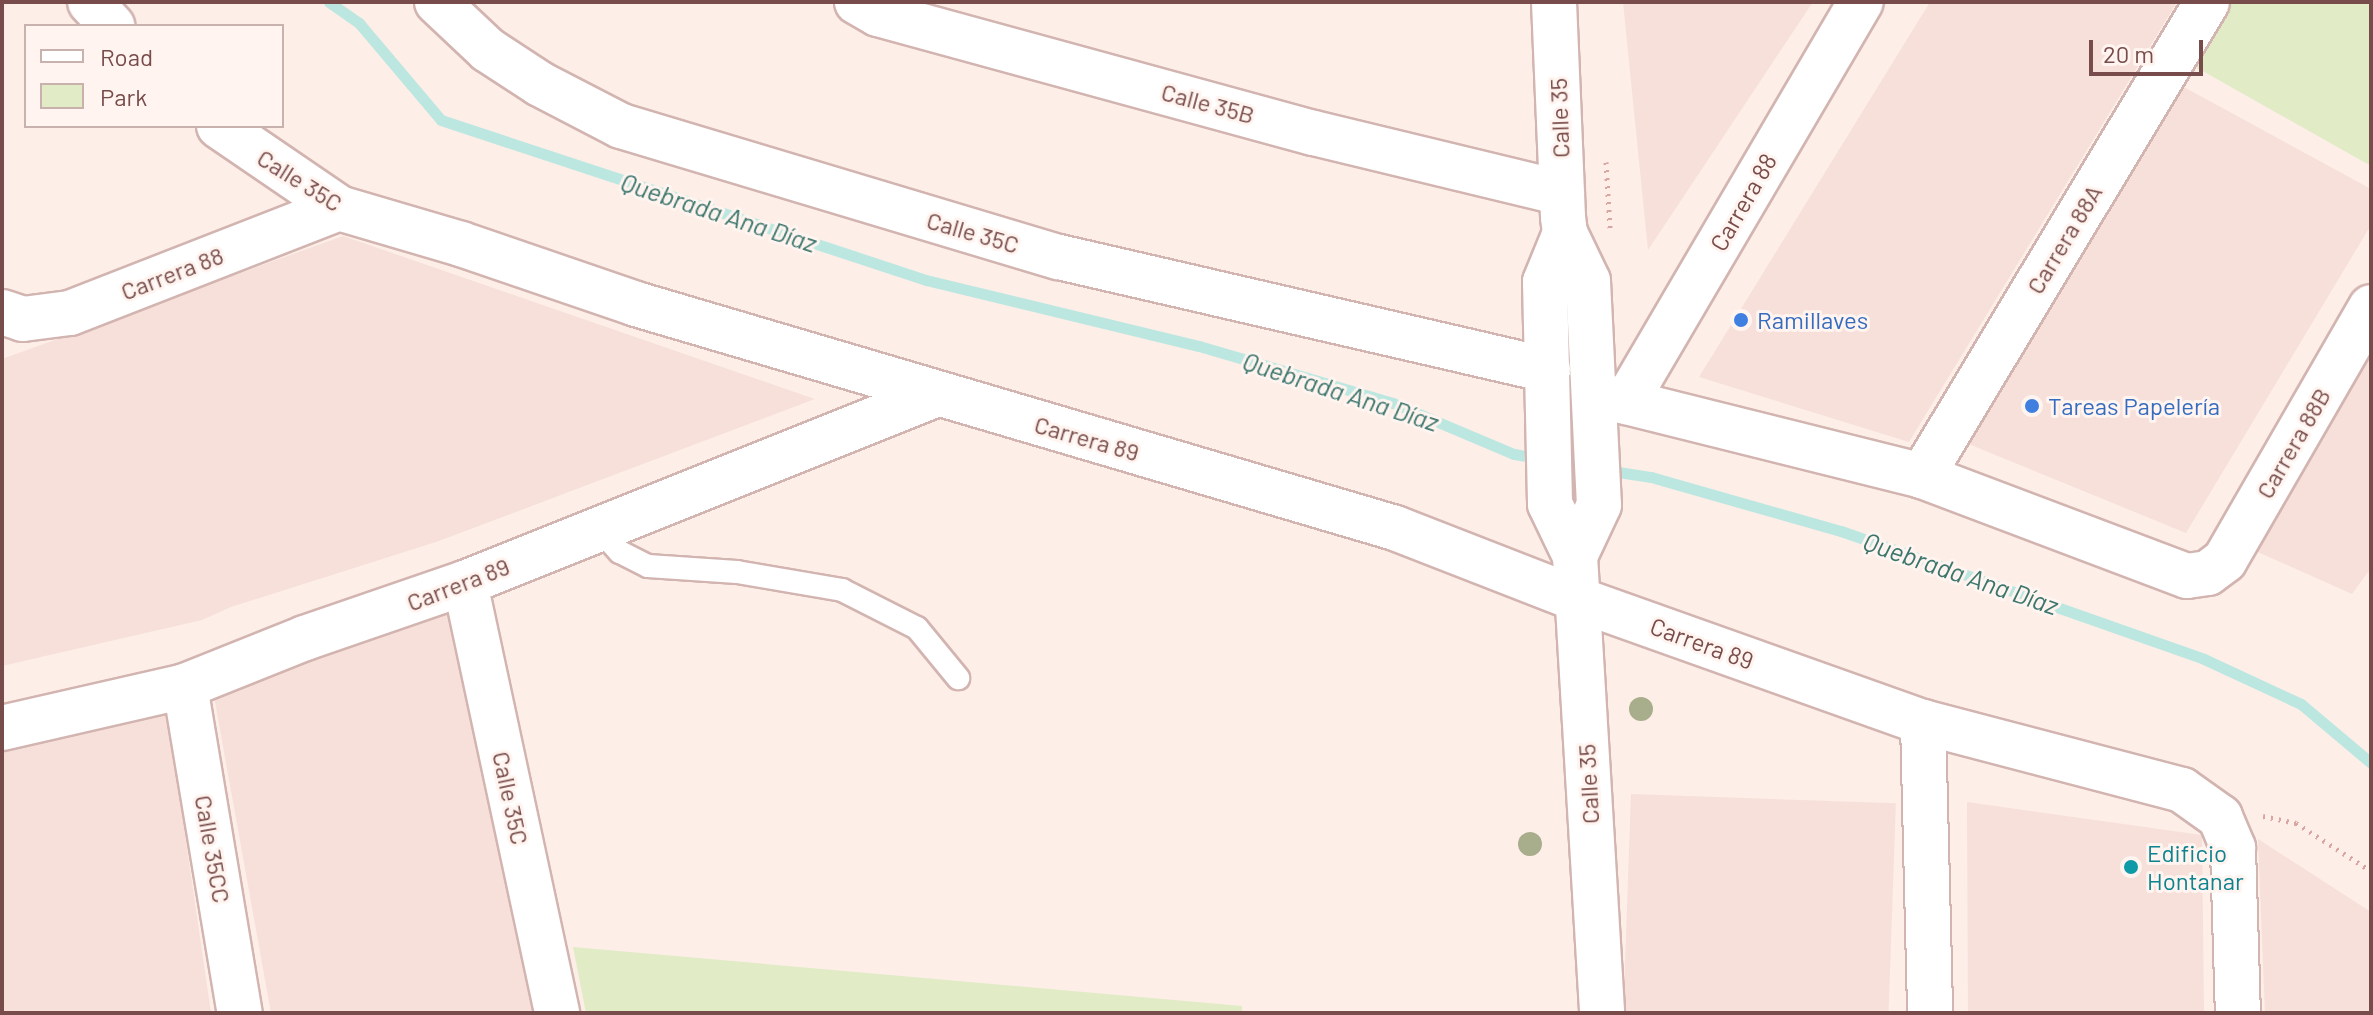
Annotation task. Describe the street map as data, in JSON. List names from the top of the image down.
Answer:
{
  "streets": {
    "street": [
      "Calle 35B",
      "Calle 35",
      "Calle 35C",
      "Carrera 88",
      "Carrera 88A",
      "Carrera 89",
      "Carrera 88B",
      "Calle 35CC"
    ]
  },
  "crossings": [
    ["Calle 35B", "Calle 35"],
    ["Calle 35", "Calle 35C"],
    ["Calle 35", "Carrera 88"],
    ["Calle 35", "Carrera 89"],
    ["Calle 35C", "Carrera 88"],
    ["Calle 35C", "Carrera 89"],
    ["Carrera 88A", "Carrera 88B"],
    ["Carrera 89", "Calle 35CC"]
  ],
  "water": ["Quebrada Ana Díaz"],
  "places": ["Ramillaves", "Tareas Papelería", "Edificio Hontanar"],
  "legend": ["Road", "Park"],
  "scale_bar": "20 m"
}
